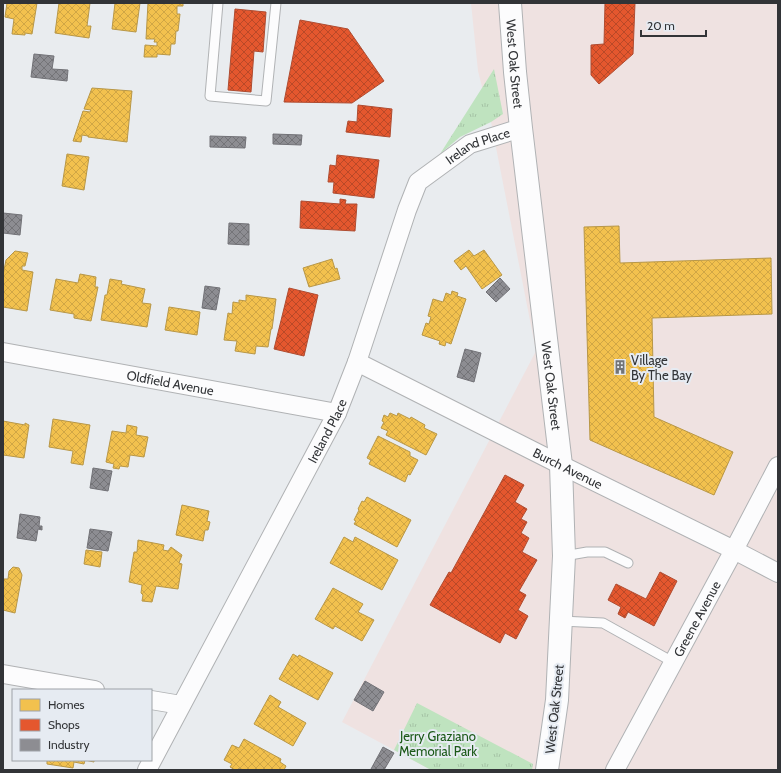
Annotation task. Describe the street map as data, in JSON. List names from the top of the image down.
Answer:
{
  "streets": {
    "main road": ["West Oak Street"],
    "street": [
      "Ireland Place",
      "Oldfield Avenue",
      "Burch Avenue",
      "Greene Avenue"
    ]
  },
  "crossings": [
    ["West Oak Street", "Ireland Place"],
    ["West Oak Street", "Burch Avenue"],
    ["Ireland Place", "Oldfield Avenue"],
    ["Ireland Place", "Burch Avenue"],
    ["Burch Avenue", "Greene Avenue"]
  ],
  "parks": ["Jerry Graziano Memorial Park"],
  "places": {
    "building": ["Village By The Bay"]
  },
  "legend": ["Homes", "Shops", "Industry"],
  "scale_bar": "20 m"
}
